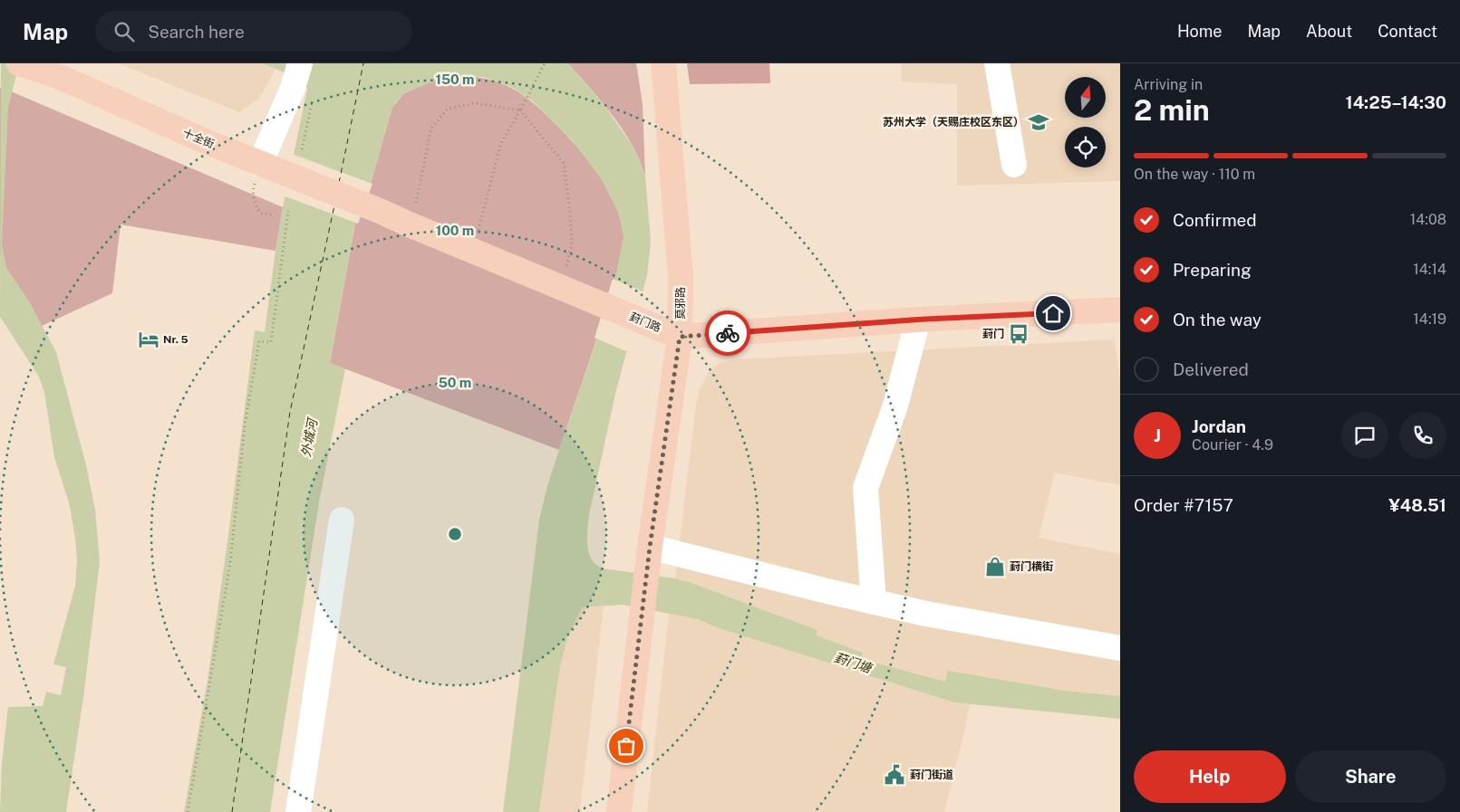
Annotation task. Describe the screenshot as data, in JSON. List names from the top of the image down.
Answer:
{
  "streets": {
    "main road": ["十全街", "莫邪路", "葑门路"]
  },
  "crossings": [
    ["十全街", "葑门路"],
    ["莫邪路", "葑门路"]
  ],
  "water": ["外城河", "葑门塘"],
  "places": {
    "school or university": ["苏州大学（天赐庄校区东区）"],
    "bus stop": ["葑门"],
    "hotel": ["Nr. 5"],
    "shop": ["葑门横街"],
    "public building": ["葑门街道"]
  },
  "north": "top",
  "page": {
    "header": "Map",
    "search": "Search here",
    "nav": [
      "Home",
      "Map",
      "About",
      "Contact"
    ],
    "heading": ["2 min", "Arriving in", "14:25–14:30"],
    "panel": [
      "Jordan",
      "Courier · 4.9",
      "Order #7157",
      "¥48.51"
    ],
    "bar": "On the way · 110 m",
    "list": [
      ["Confirmed", "14:08"],
      ["Preparing", "14:14"],
      ["On the way", "14:19"],
      "Delivered"
    ],
    "round": "J",
    "buttons": ["Help", "Share"]
  },
  "rings": ["150 m", "100 m", "50 m"]
}
